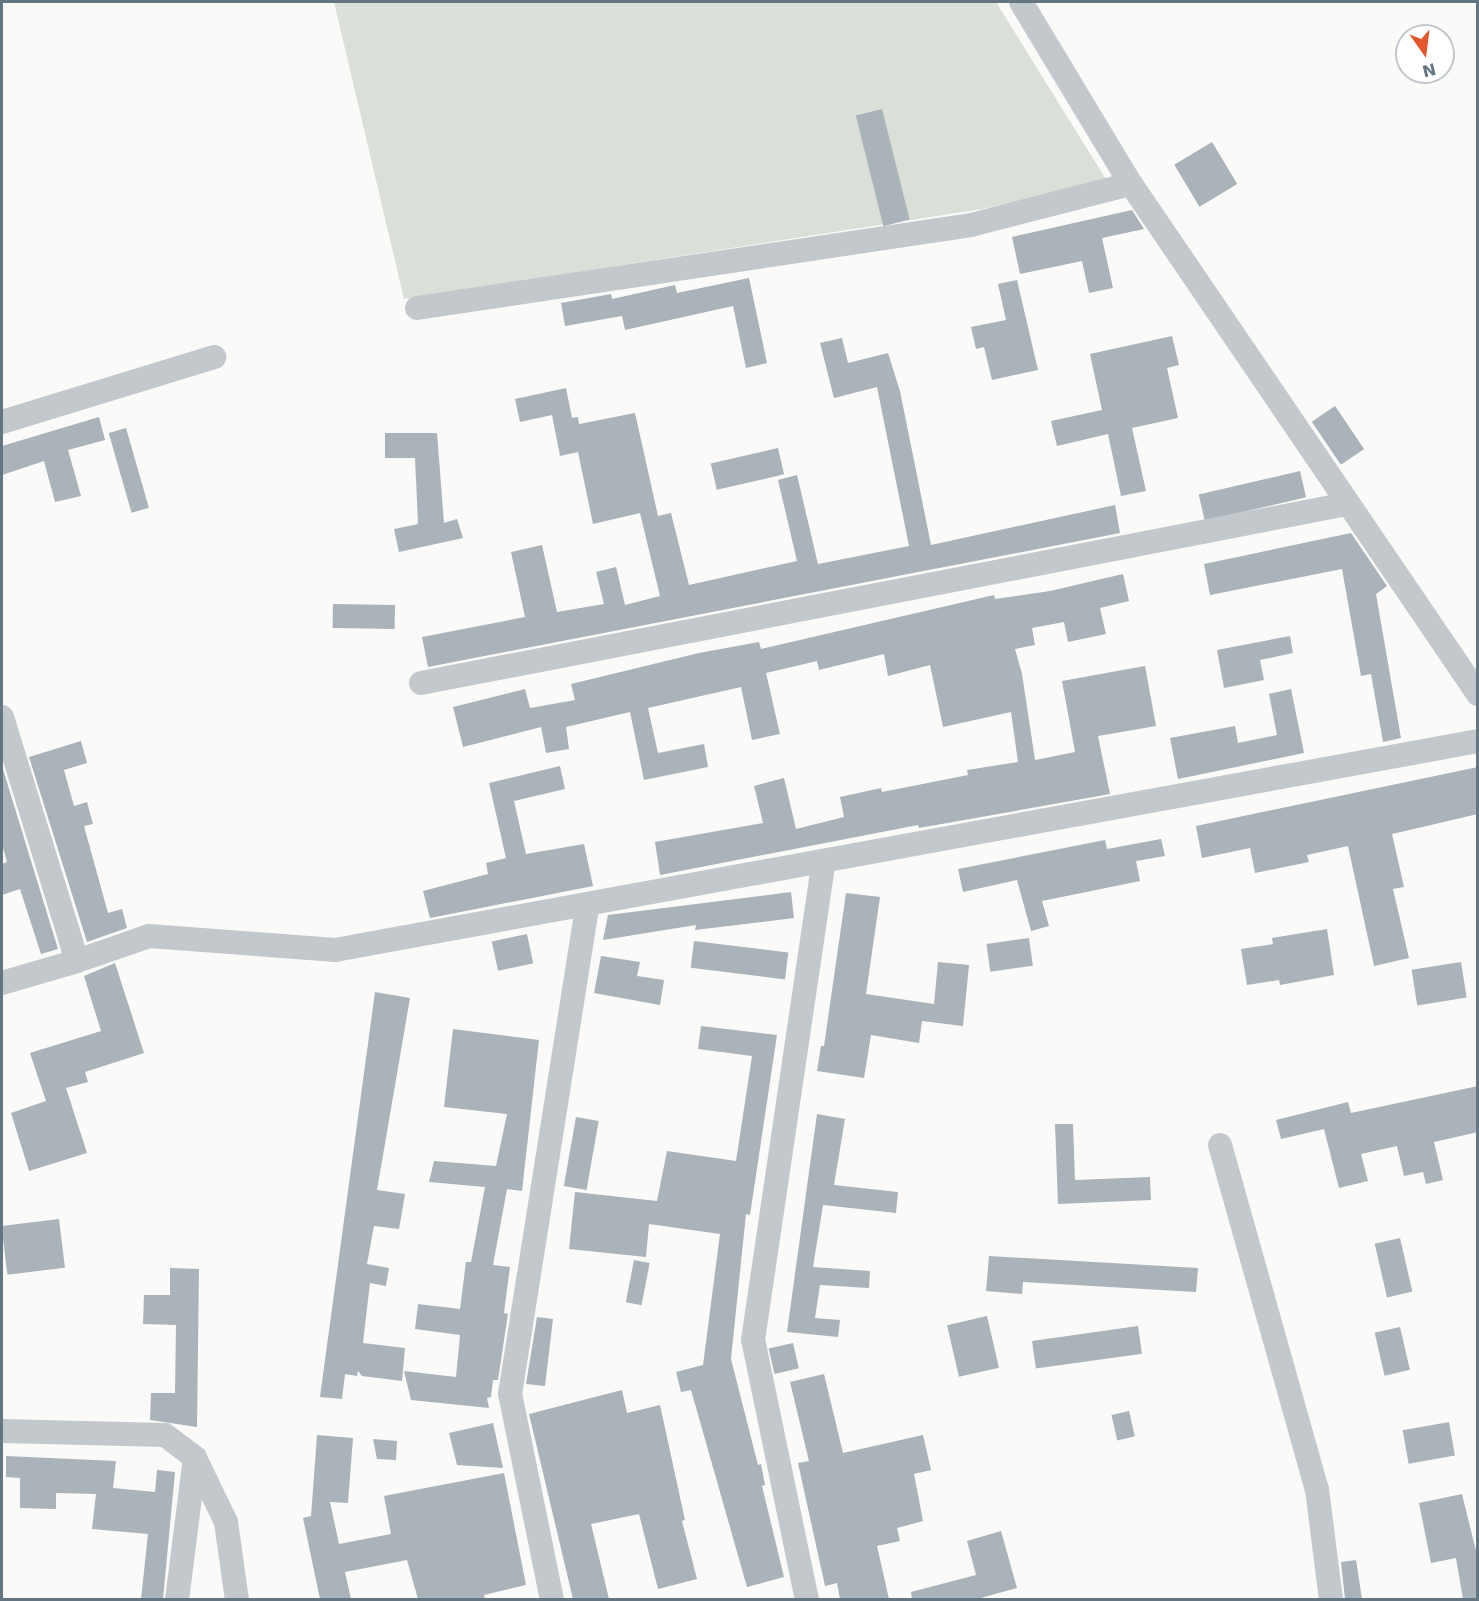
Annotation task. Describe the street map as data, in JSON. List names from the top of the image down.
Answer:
{
  "north": "bottom"
}
